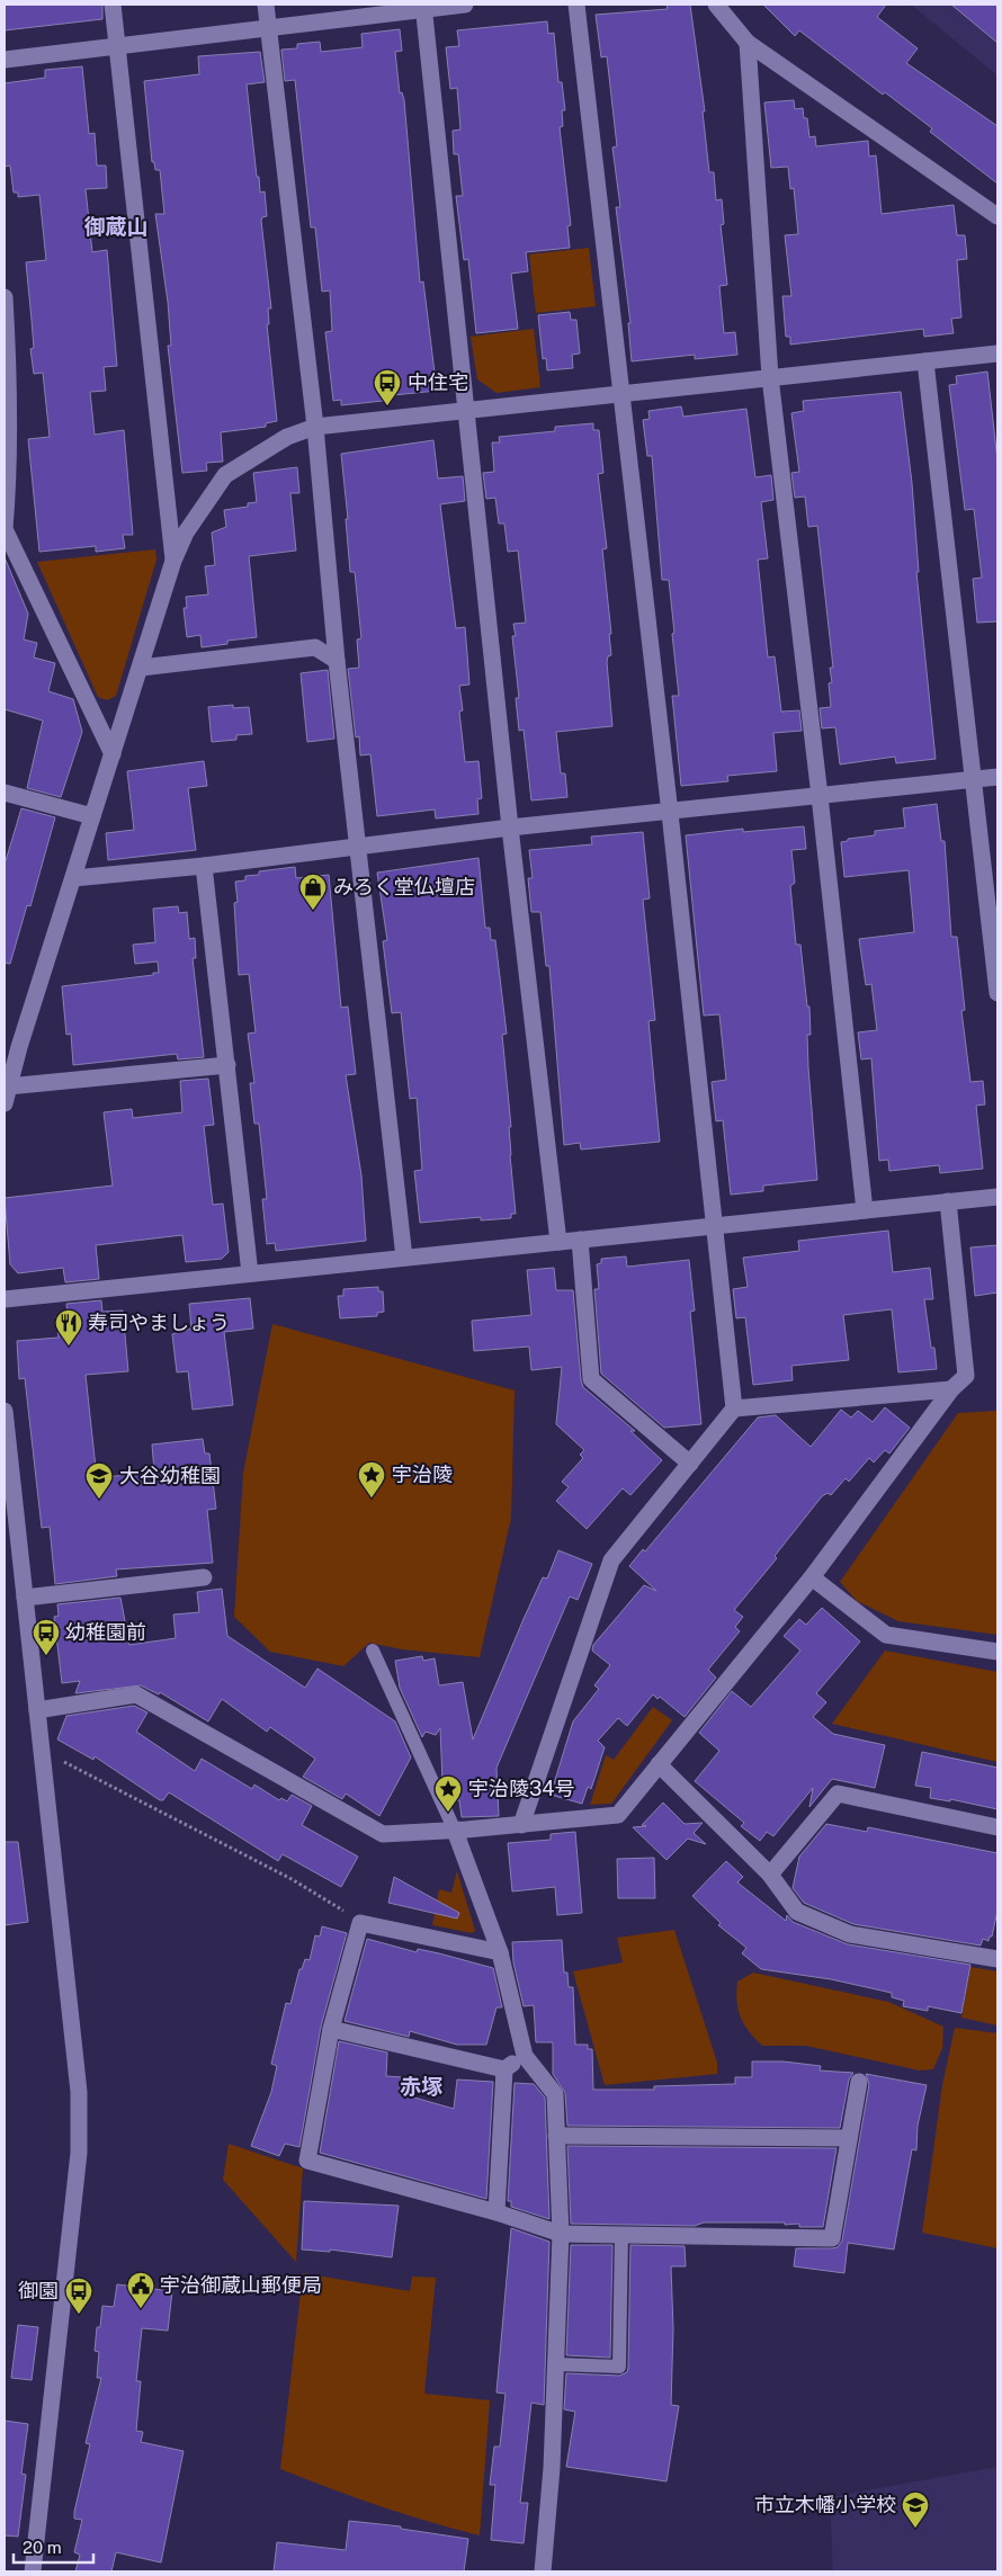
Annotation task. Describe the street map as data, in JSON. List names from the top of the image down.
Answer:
{
  "districts": ["御蔵山", "赤塚"],
  "places": {
    "bus stop": ["中住宅", "幼稚園前", "御園"],
    "shop": ["みろく堂仏壇店"],
    "restaurant": ["寿司やましょう"],
    "place": ["宇治陵", "宇治陵34号"],
    "school or university": ["大谷幼稚園", "市立木幡小学校"],
    "public building": ["宇治御蔵山郵便局"]
  },
  "scale_bar": "20 m"
}
